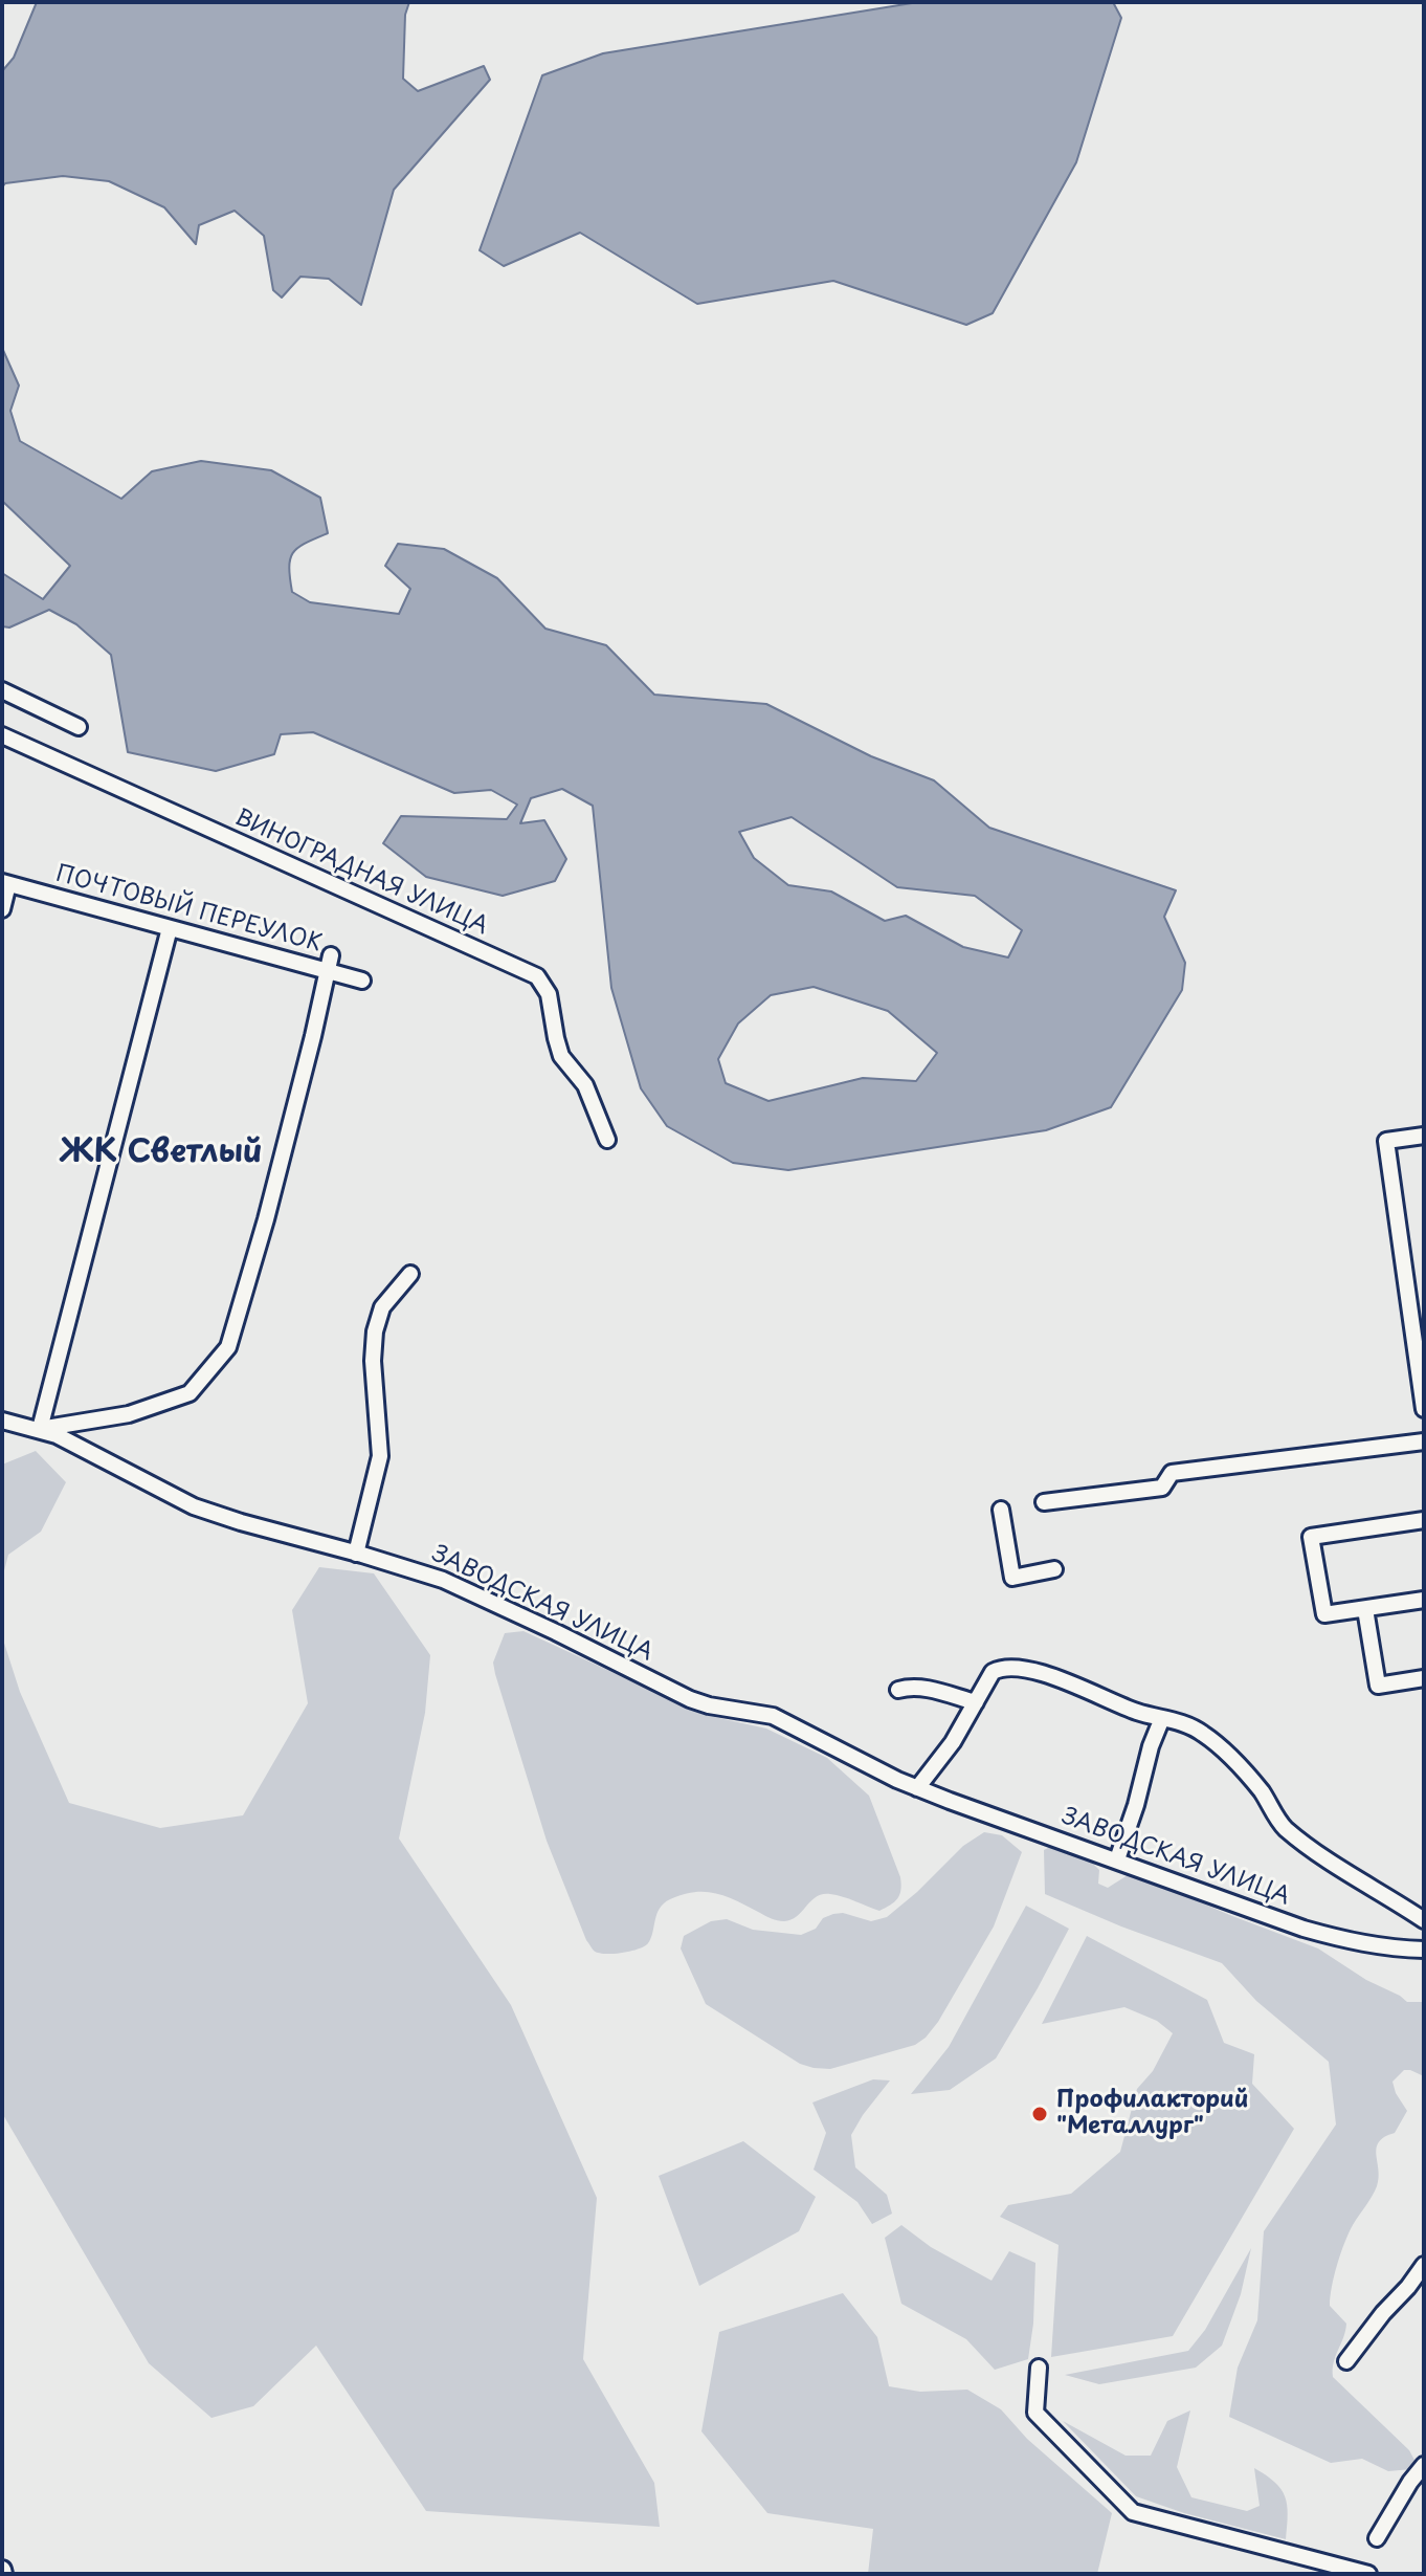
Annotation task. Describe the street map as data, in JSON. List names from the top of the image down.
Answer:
{
  "streets": {
    "street": ["ВИНОГРАДНАЯ УЛИЦА", "ПОЧТОВЫЙ ПЕРЕУЛОК", "ЗАВОДСКАЯ УЛИЦА"]
  },
  "districts": ["ЖК Светлый"],
  "places": ["Профилакторий \"Металлург\""]
}
